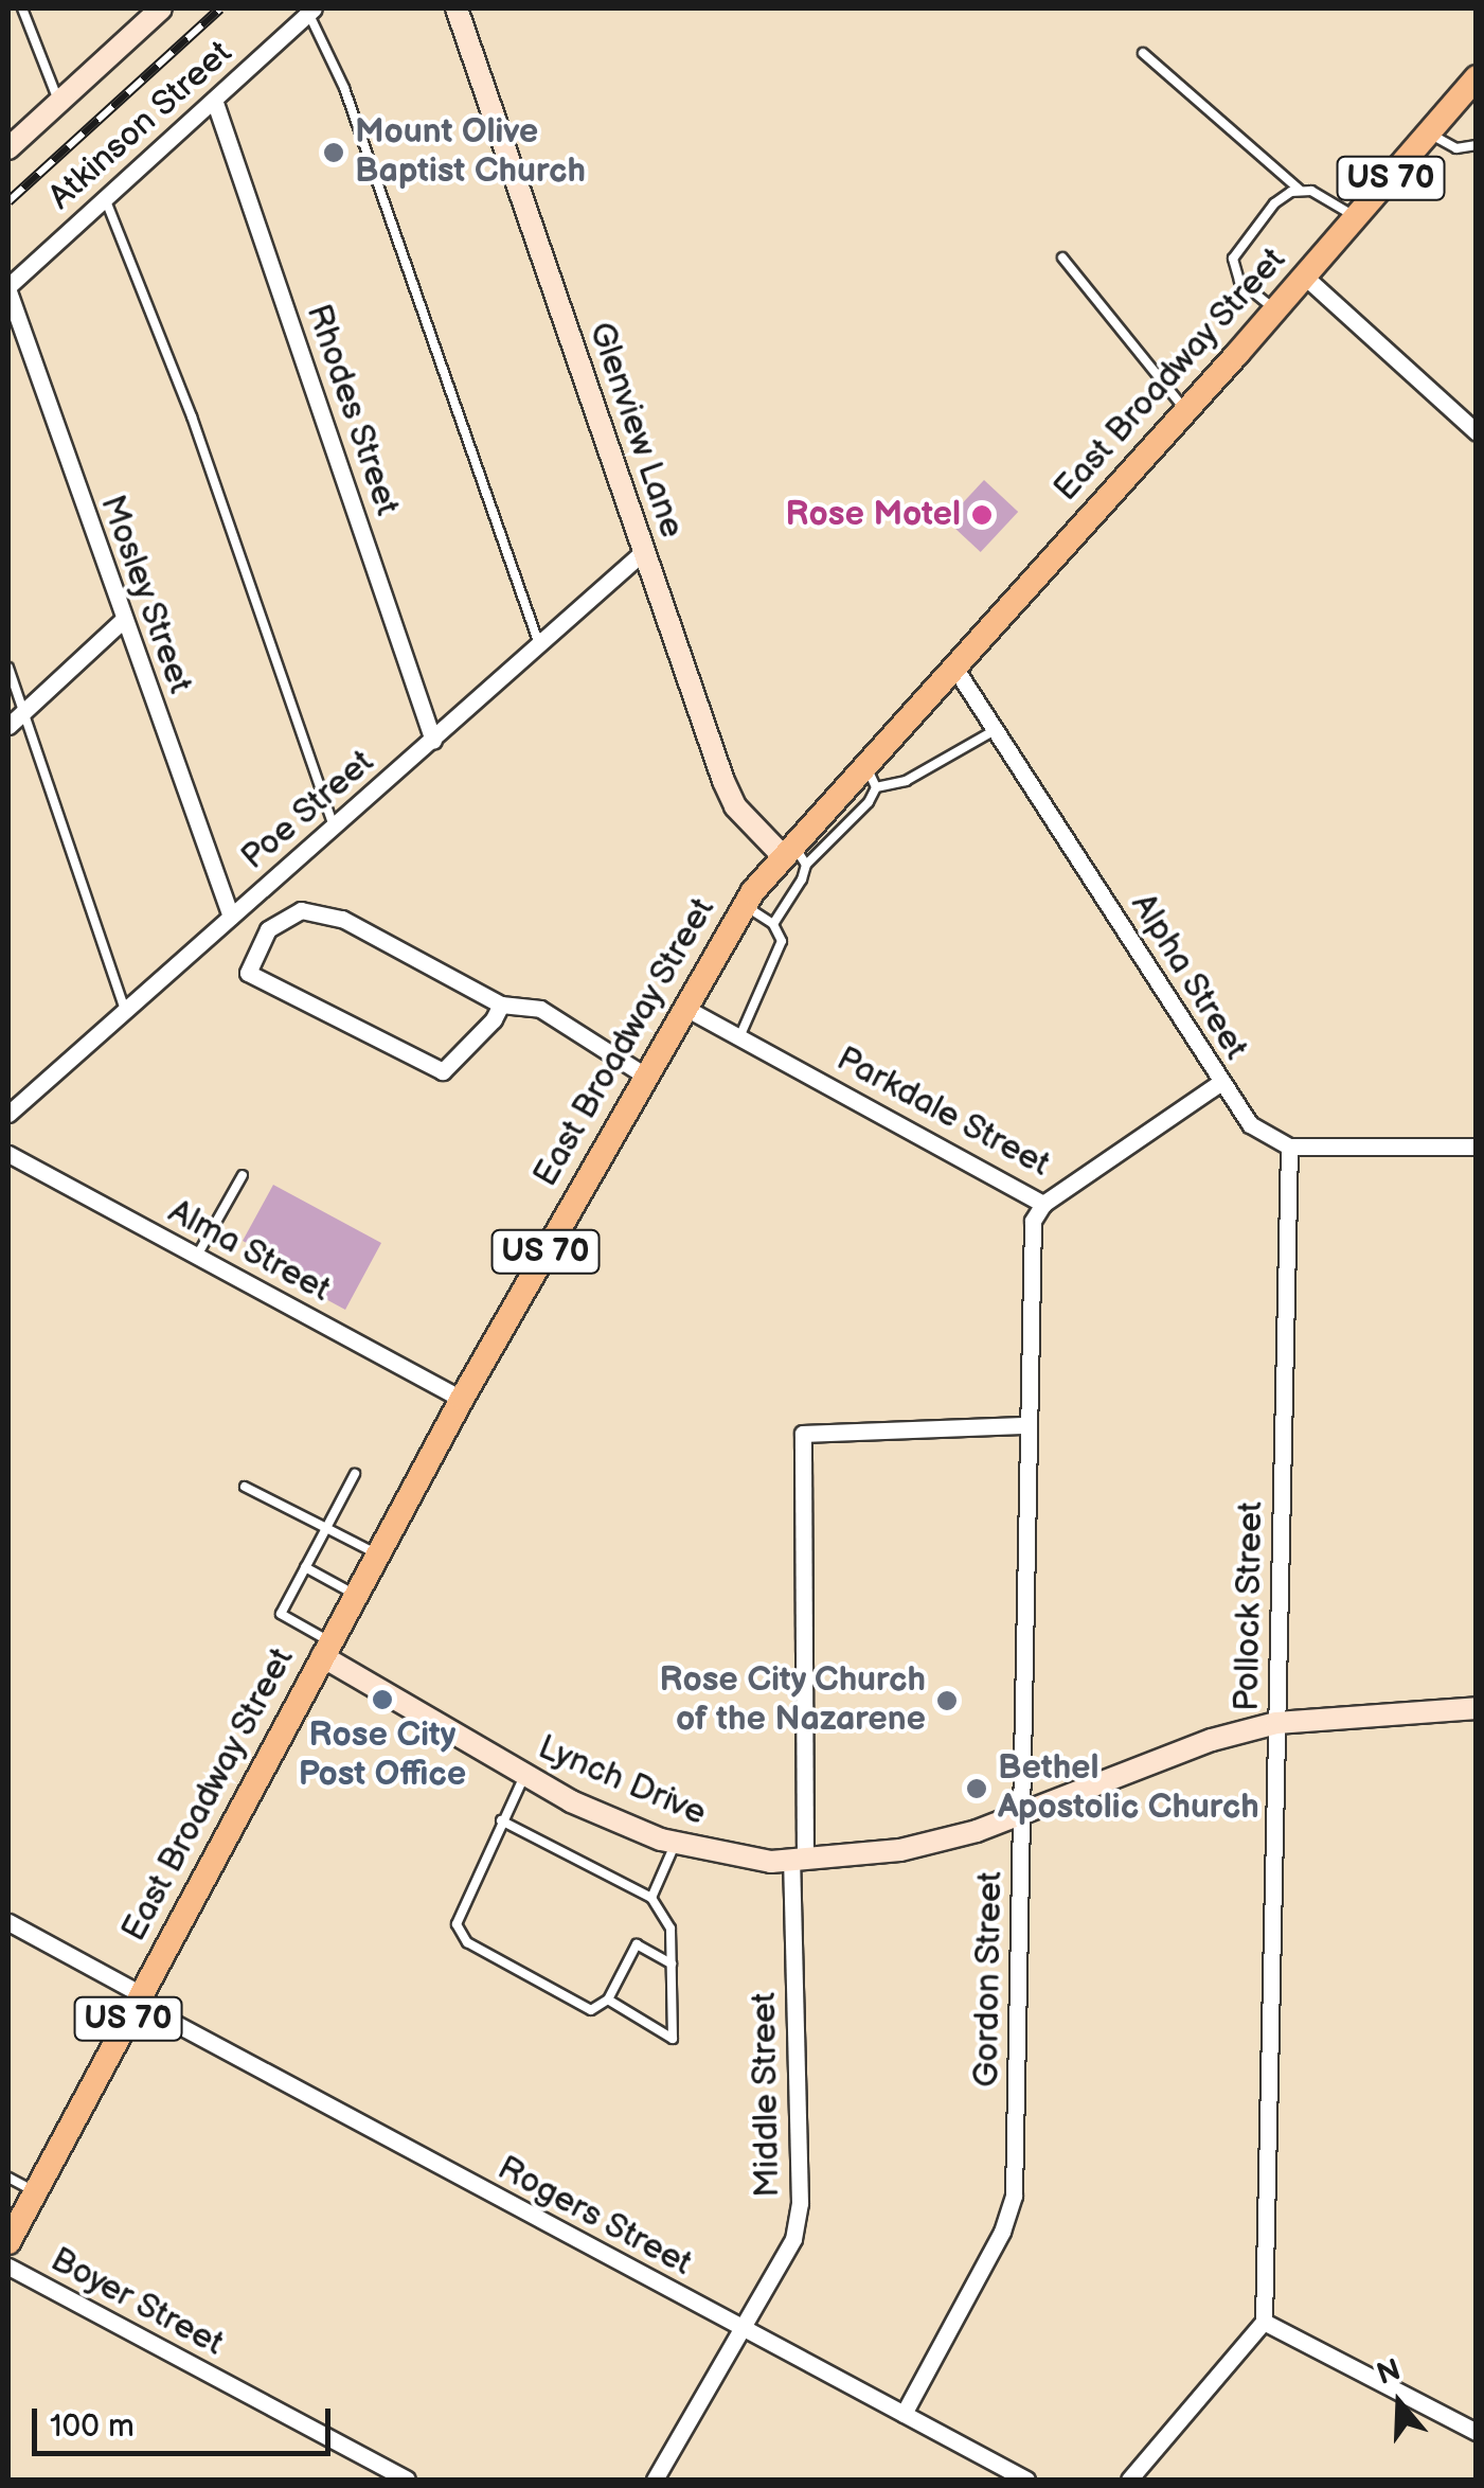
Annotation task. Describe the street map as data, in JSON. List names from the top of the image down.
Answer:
{
  "streets": {
    "main road": [
      "US 70",
      "East Broadway Street",
      "Glenview Lane",
      "Lynch Drive"
    ],
    "street": [
      "Atkinson Street",
      "Rhodes Street",
      "Mosley Street",
      "Poe Street",
      "Alpha Street",
      "Parkdale Street",
      "Alma Street",
      "Pollock Street",
      "Gordon Street",
      "Middle Street",
      "Rogers Street",
      "Boyer Street"
    ]
  },
  "crossings": [
    ["Atkinson Street", "Rhodes Street"],
    ["Atkinson Street", "Mosley Street"],
    ["East Broadway Street", "Glenview Lane"],
    ["East Broadway Street", "Alpha Street"],
    ["East Broadway Street", "Parkdale Street"],
    ["East Broadway Street", "Alma Street"],
    ["East Broadway Street", "Lynch Drive"],
    ["East Broadway Street", "Rogers Street"],
    ["Rhodes Street", "Poe Street"],
    ["Glenview Lane", "Poe Street"],
    ["Mosley Street", "Poe Street"],
    ["Alpha Street", "Parkdale Street"],
    ["Alpha Street", "Pollock Street"],
    ["Parkdale Street", "Gordon Street"],
    ["Pollock Street", "Lynch Drive"],
    ["Lynch Drive", "Gordon Street"],
    ["Lynch Drive", "Middle Street"],
    ["Gordon Street", "Middle Street"],
    ["Gordon Street", "Rogers Street"],
    ["Middle Street", "Rogers Street"]
  ],
  "places": [
    "Mount Olive Baptist Church",
    "Rose Motel",
    "Rose City Post Office",
    "Rose City Church of the Nazarene",
    "Bethel Apostolic Church"
  ],
  "scale_bar": "100 m",
  "north": "top"
}
